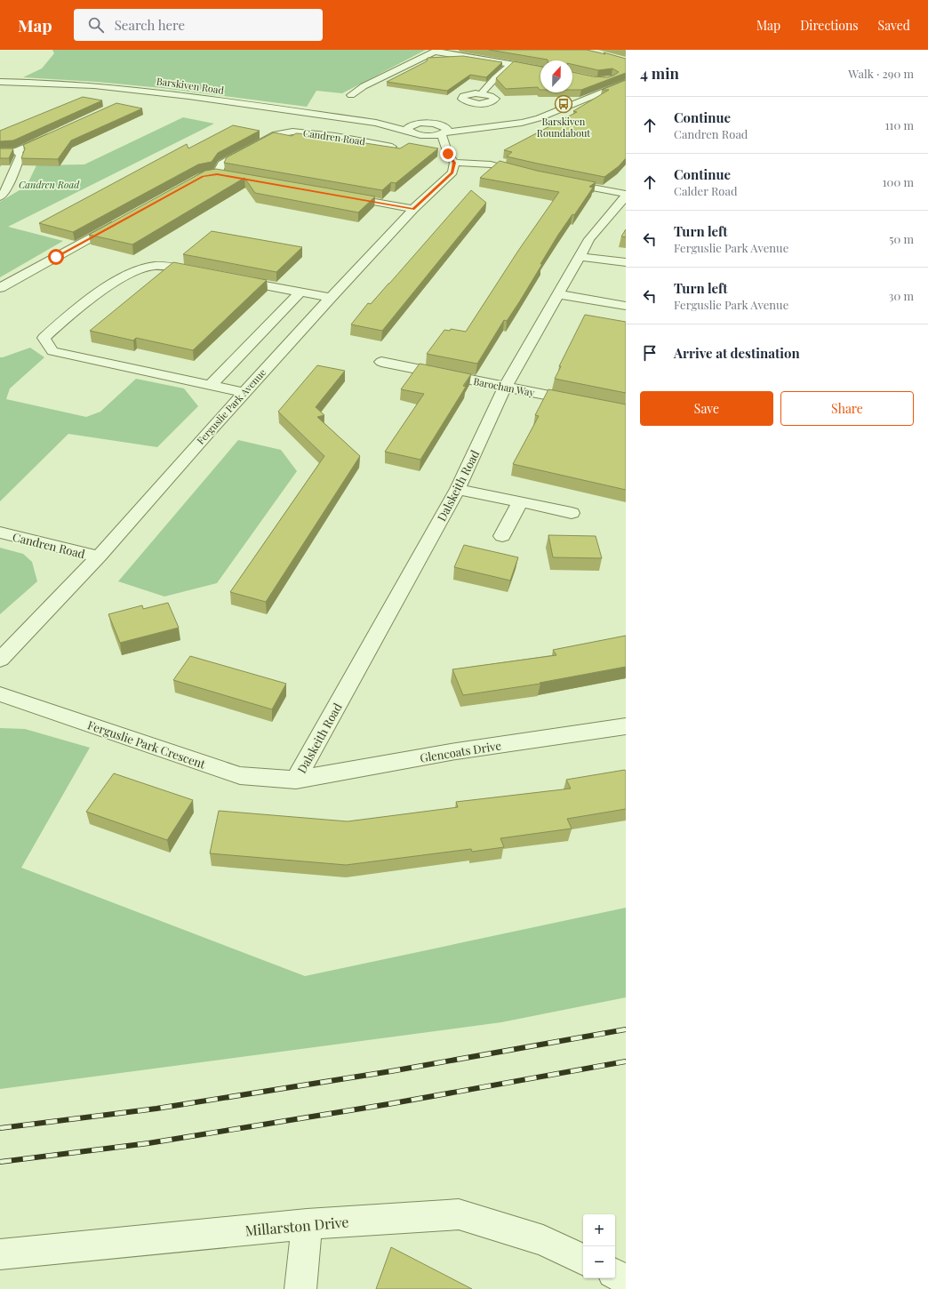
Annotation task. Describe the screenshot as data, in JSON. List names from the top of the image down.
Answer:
{
  "streets": {
    "street": [
      "Barskiven Road",
      "Candren Road",
      "Barochan Way",
      "Ferguslie Park Avenue",
      "Dalskeith Road",
      "Ferguslie Park Crescent",
      "Glencoats Drive",
      "Millarston Drive"
    ]
  },
  "crossings": [
    ["Candren Road", "Ferguslie Park Avenue"],
    ["Barochan Way", "Dalskeith Road"],
    ["Dalskeith Road", "Ferguslie Park Crescent"],
    ["Dalskeith Road", "Glencoats Drive"],
    ["Ferguslie Park Crescent", "Glencoats Drive"]
  ],
  "parks": ["Candren Road"],
  "places": {
    "bus stop": ["Barskiven Roundabout"]
  },
  "north": "top",
  "page": {
    "header": "Map",
    "search": "Search here",
    "nav": ["Map", "Directions", "Saved"],
    "heading": ["4 min", "Walk · 290 m"],
    "list": [
      ["Continue", "Candren Road", "110 m"],
      ["Continue", "Calder Road", "100 m"],
      ["Turn left", "Ferguslie Park Avenue", "50 m"],
      ["Turn left", "Ferguslie Park Avenue", "30 m"],
      "Arrive at destination"
    ],
    "buttons": ["Save", "Share"],
    "map_buttons": ["+", "−"]
  }
}
